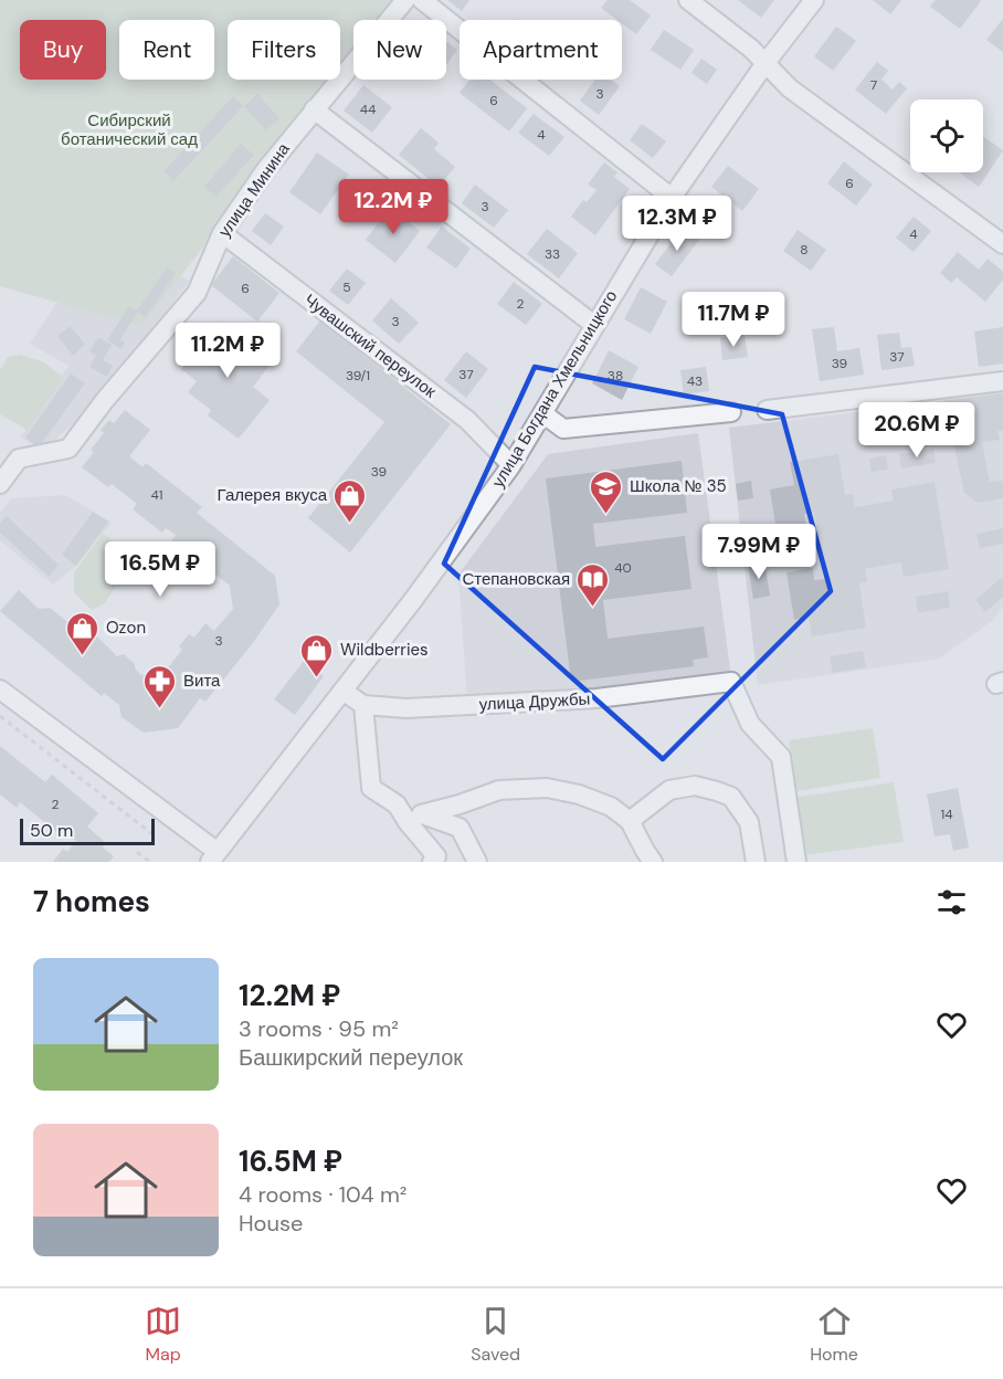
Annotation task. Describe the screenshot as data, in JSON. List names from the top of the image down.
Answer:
{
  "streets": {
    "street": [
      "улица Минина",
      "Чувашский переулок",
      "улица Богдана Хмельницкого",
      "улица Дружбы"
    ]
  },
  "crossings": [
    ["улица Минина", "Чувашский переулок"],
    ["Чувашский переулок", "улица Богдана Хмельницкого"]
  ],
  "parks": ["Сибирский ботанический сад"],
  "places": {
    "school or university": ["Школа № 35"],
    "shop": ["Галерея вкуса", "Ozon", "Wildberries"],
    "library": ["Степановская"],
    "pharmacy": ["Вита"]
  },
  "house_numbers": [
    "7",
    "3",
    "6",
    "44",
    "4",
    "6",
    "3",
    "4",
    "8",
    "33",
    "5",
    "6",
    "2",
    "3",
    "37",
    "39",
    "37",
    "39/1",
    "38",
    "43",
    "39",
    "41",
    "40",
    "3",
    "2",
    "14"
  ],
  "scale_bar": "50 m",
  "page": {
    "chip": [
      "Buy",
      "Rent",
      "Filters",
      "New",
      "Apartment"
    ],
    "price": [
      "12.2M ₽",
      "12.3M ₽",
      "11.7M ₽",
      "11.2M ₽",
      "20.6M ₽",
      "7.99M ₽",
      "16.5M ₽"
    ],
    "scale": "50 m",
    "heading": "7 homes",
    "list": [
      {
        "name": "12.2M ₽",
        "note": "3 rooms · 95 m² · Башкирский переулок"
      },
      {
        "name": "16.5M ₽",
        "note": "4 rooms · 104 m² · House"
      }
    ],
    "tabs": ["Map", "Saved", "Home"]
  }
}
